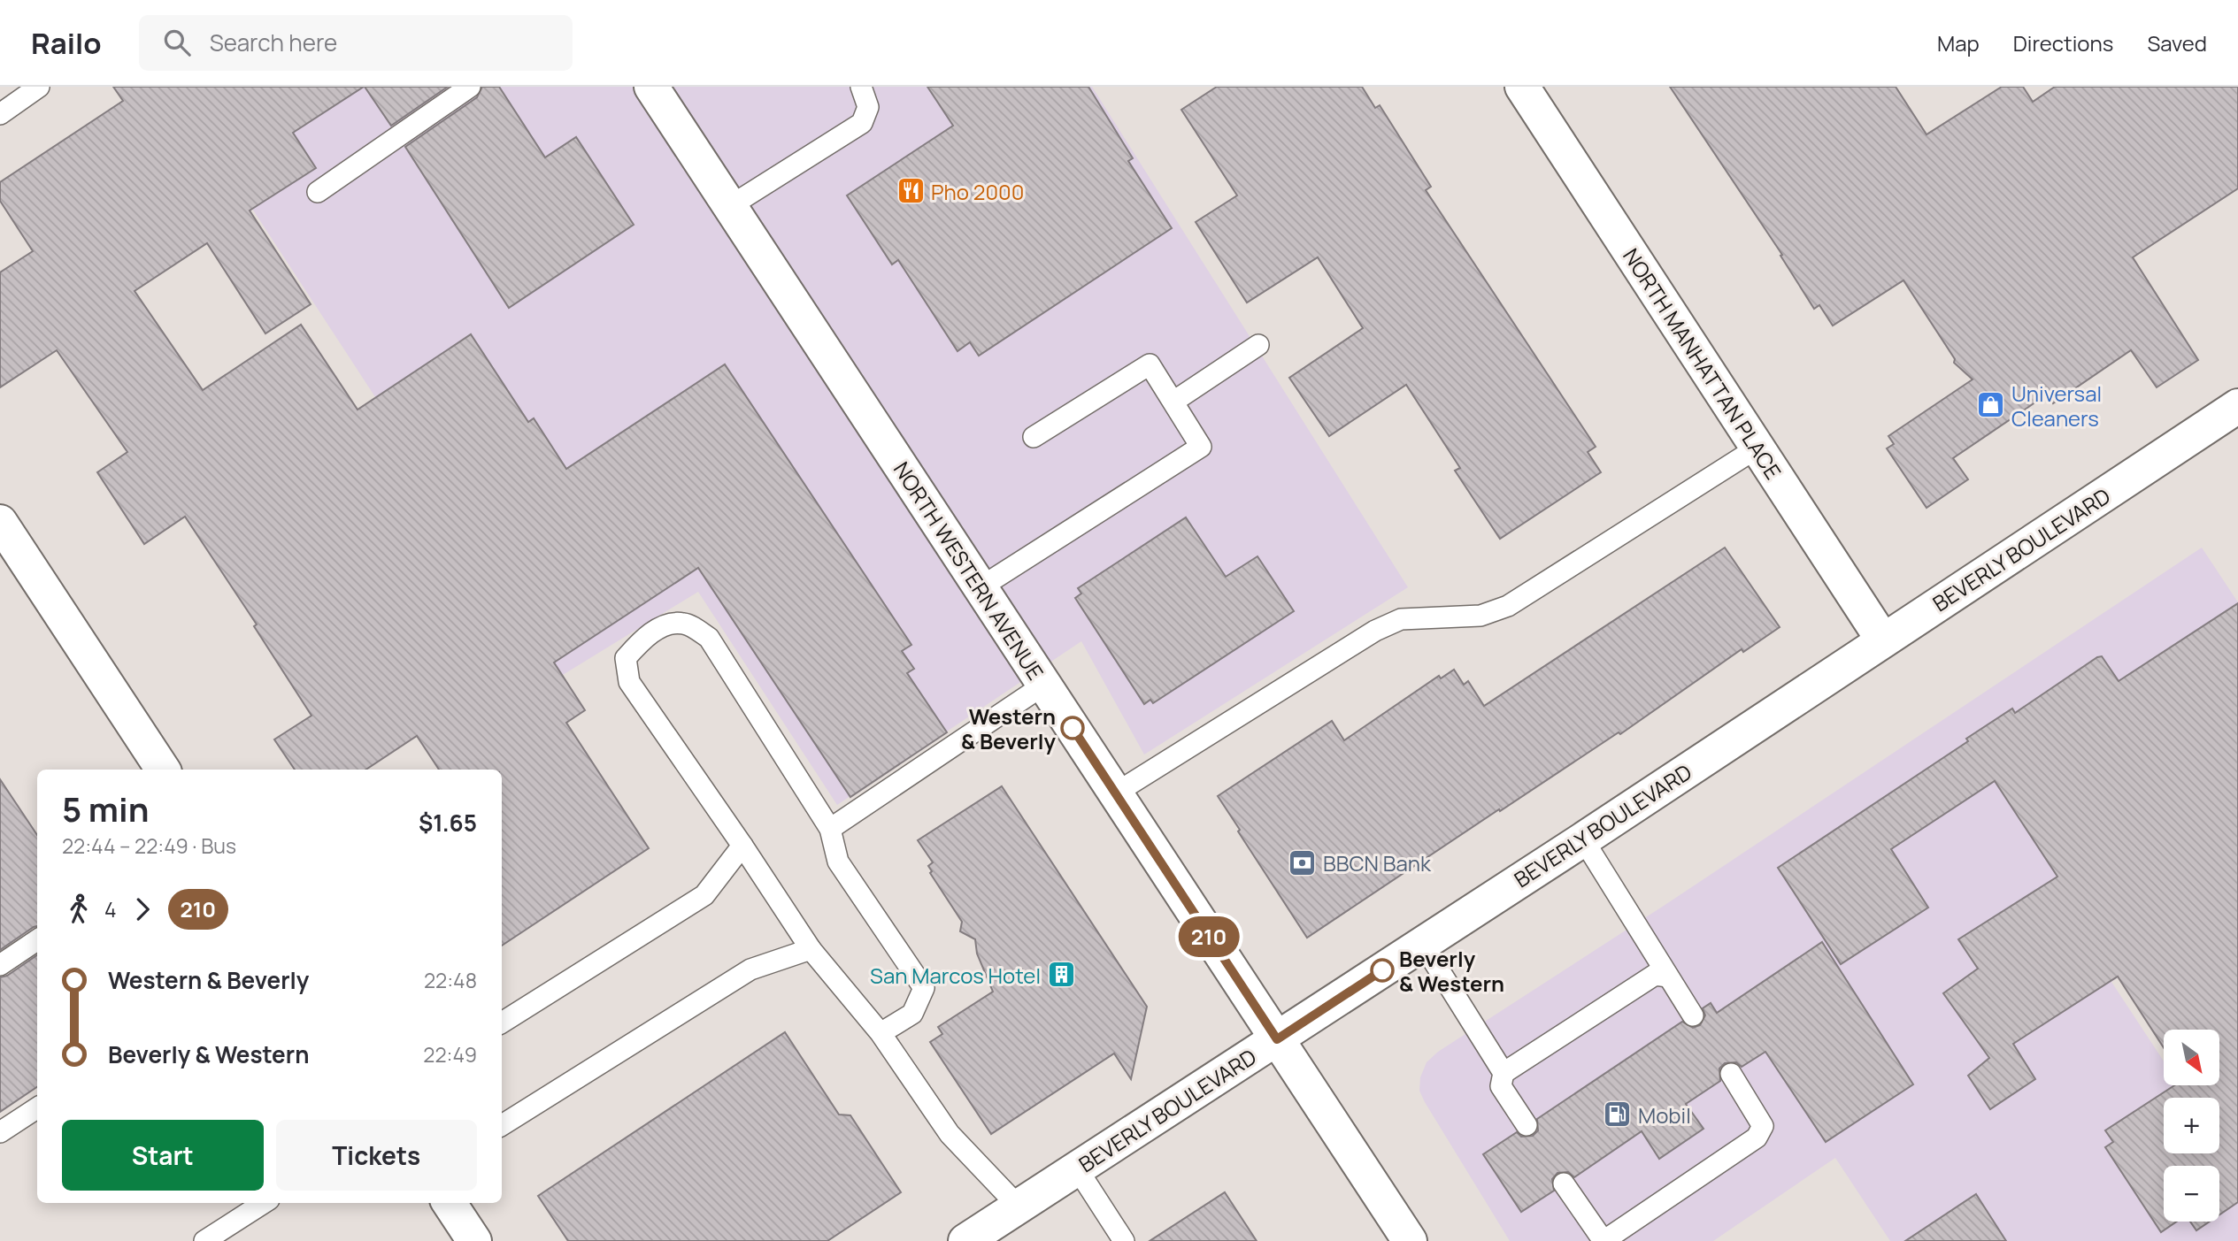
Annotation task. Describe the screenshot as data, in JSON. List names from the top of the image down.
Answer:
{
  "streets": {
    "main road": ["NORTH MANHATTAN PLACE", "BEVERLY BOULEVARD", "NORTH WESTERN AVENUE"]
  },
  "crossings": [
    ["NORTH MANHATTAN PLACE", "BEVERLY BOULEVARD"],
    ["BEVERLY BOULEVARD", "NORTH WESTERN AVENUE"]
  ],
  "places": {
    "restaurant": ["Pho 2000"],
    "shop": ["Universal Cleaners"],
    "other": ["Western & Beverly", "Beverly & Western"],
    "bank": ["BBCN Bank"],
    "building": ["San Marcos Hotel"],
    "fuel station": ["Mobil"]
  },
  "lines": ["bus line 210"],
  "north": "bottom right",
  "page": {
    "header": "Railo",
    "search": "Search here",
    "nav": ["Map", "Directions", "Saved"],
    "on_map": "210",
    "heading": ["5 min", "22:44 – 22:49 · Bus", "$1.65"],
    "legs": ["4", "210"],
    "list": [
      {
        "name": "Western & Beverly",
        "value": "22:48"
      },
      {
        "name": "Beverly & Western",
        "value": "22:49"
      }
    ],
    "map_buttons": ["+", "−"],
    "buttons": ["Start", "Tickets"]
  }
}
